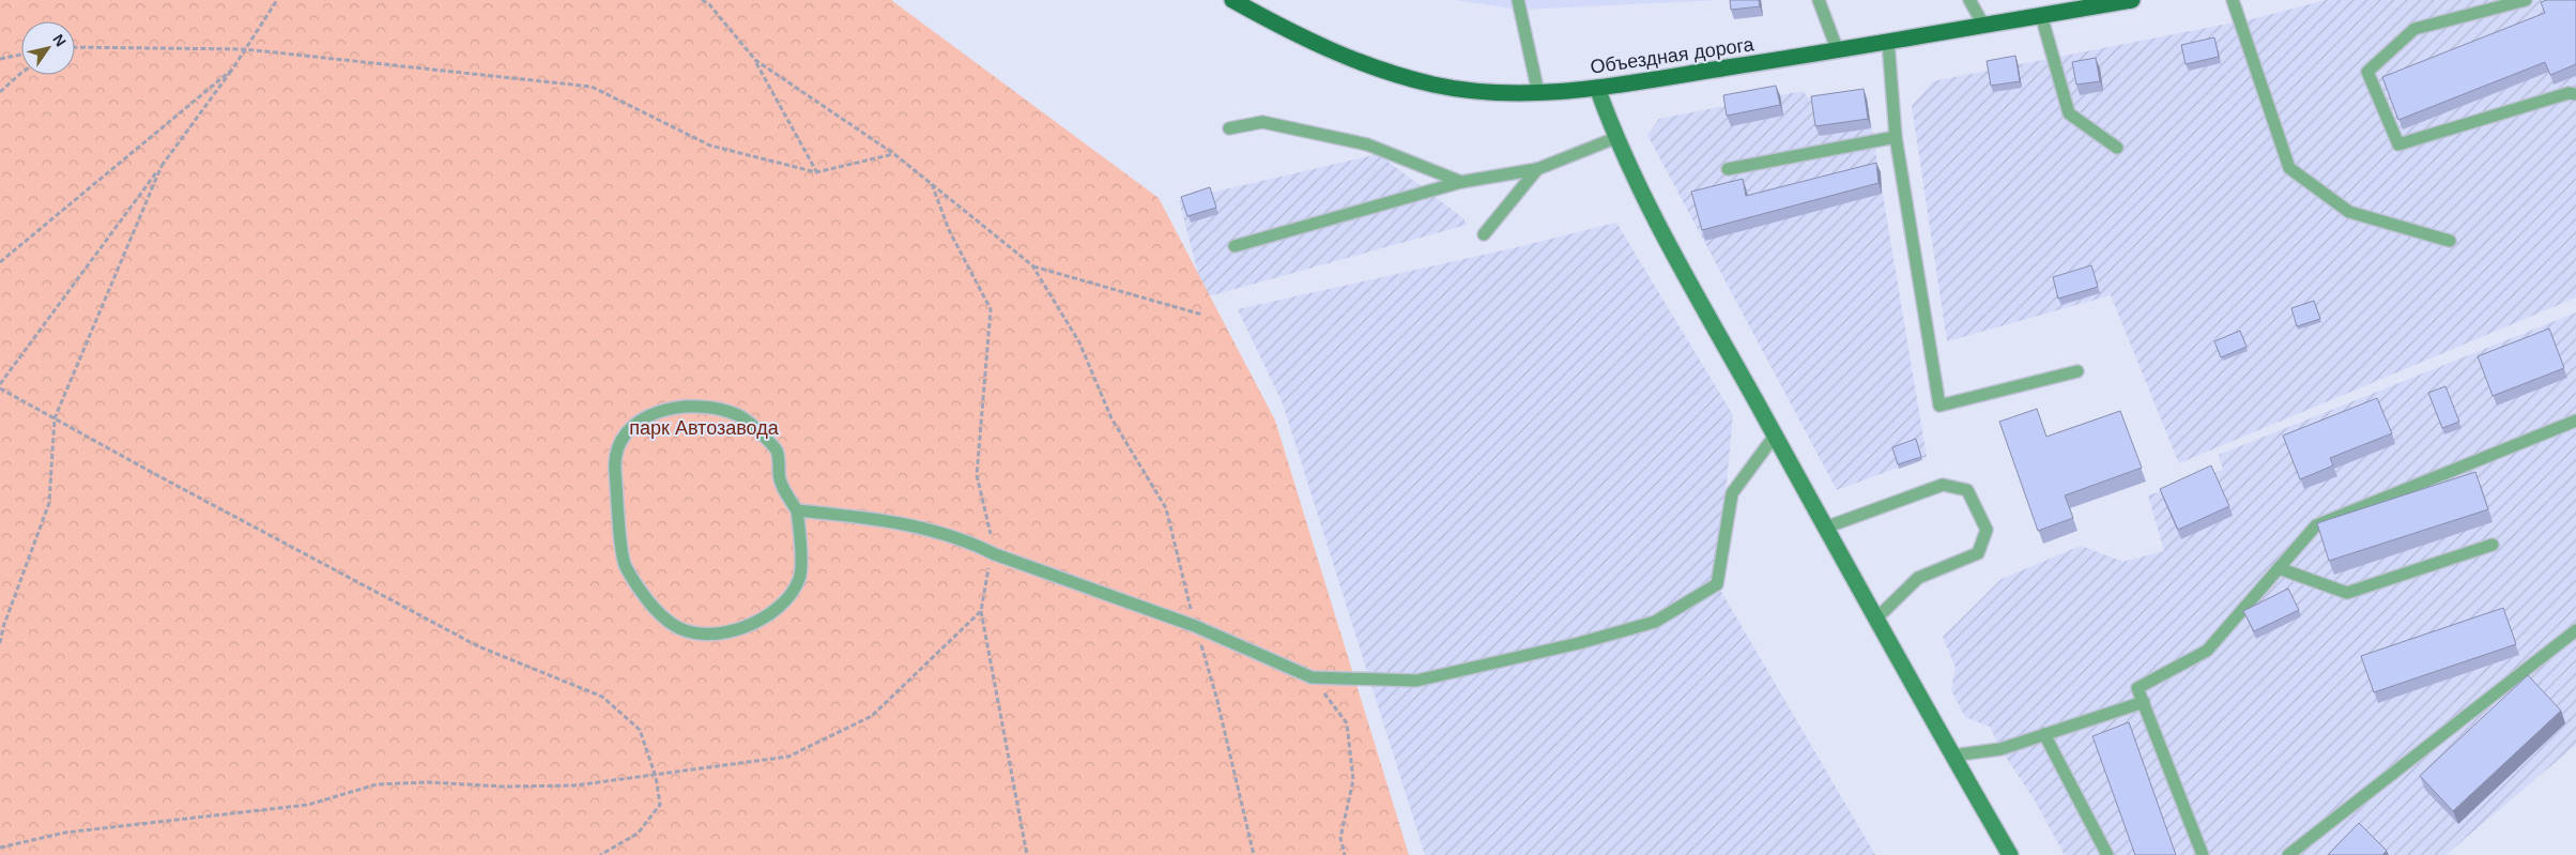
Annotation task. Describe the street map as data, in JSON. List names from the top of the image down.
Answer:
{
  "streets": {
    "main road": ["Объездная дорога"]
  },
  "parks": ["парк Автозавода"],
  "north": "top right"
}
